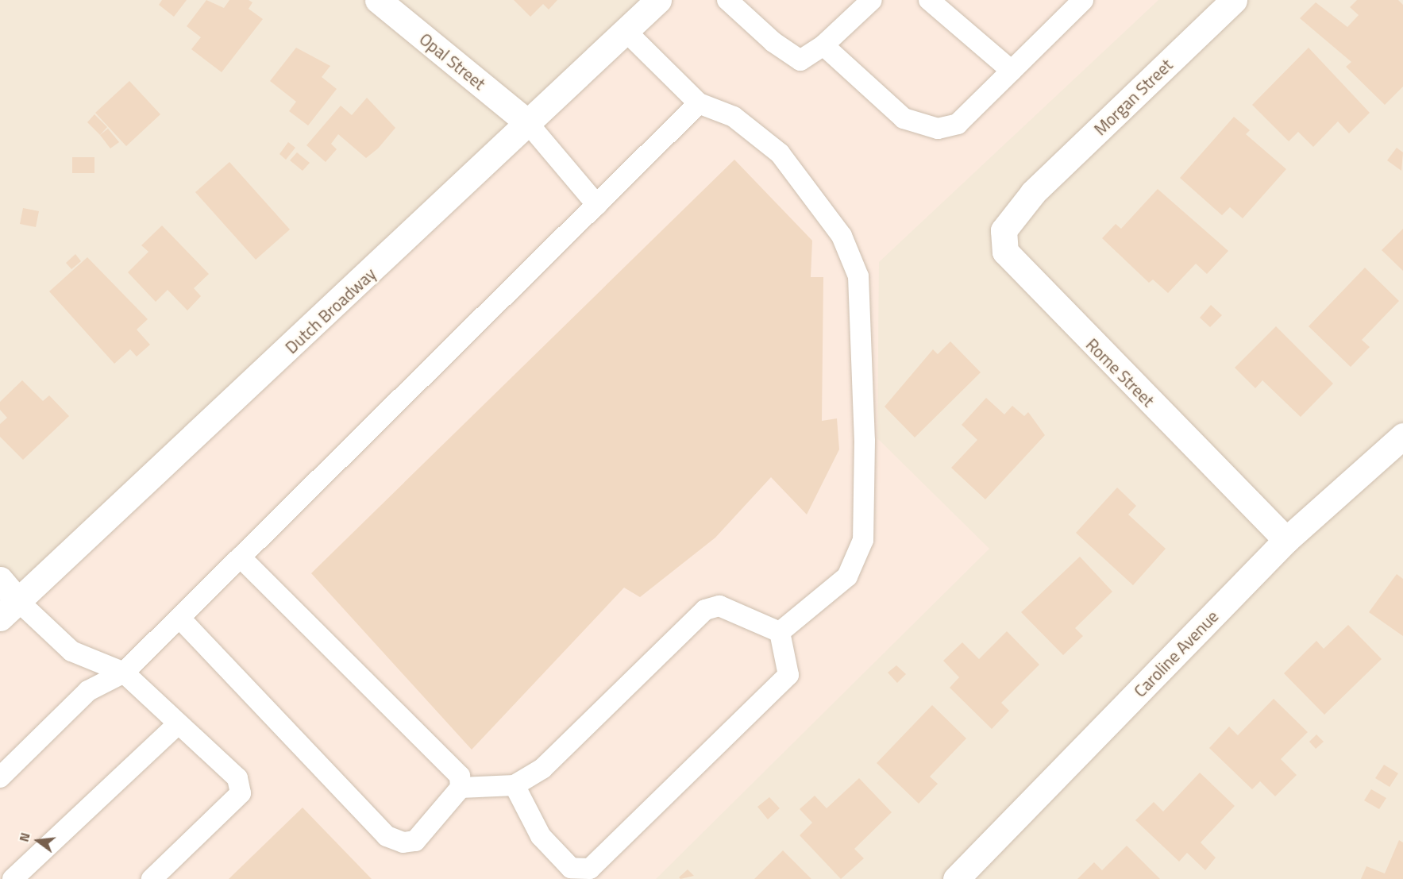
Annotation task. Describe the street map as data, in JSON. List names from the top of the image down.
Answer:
{
  "streets": {
    "street": [
      "Opal Street",
      "Morgan Street",
      "Dutch Broadway",
      "Rome Street",
      "Caroline Avenue"
    ]
  },
  "crossings": [
    ["Opal Street", "Dutch Broadway"],
    ["Morgan Street", "Rome Street"],
    ["Rome Street", "Caroline Avenue"]
  ],
  "north": "left"
}
